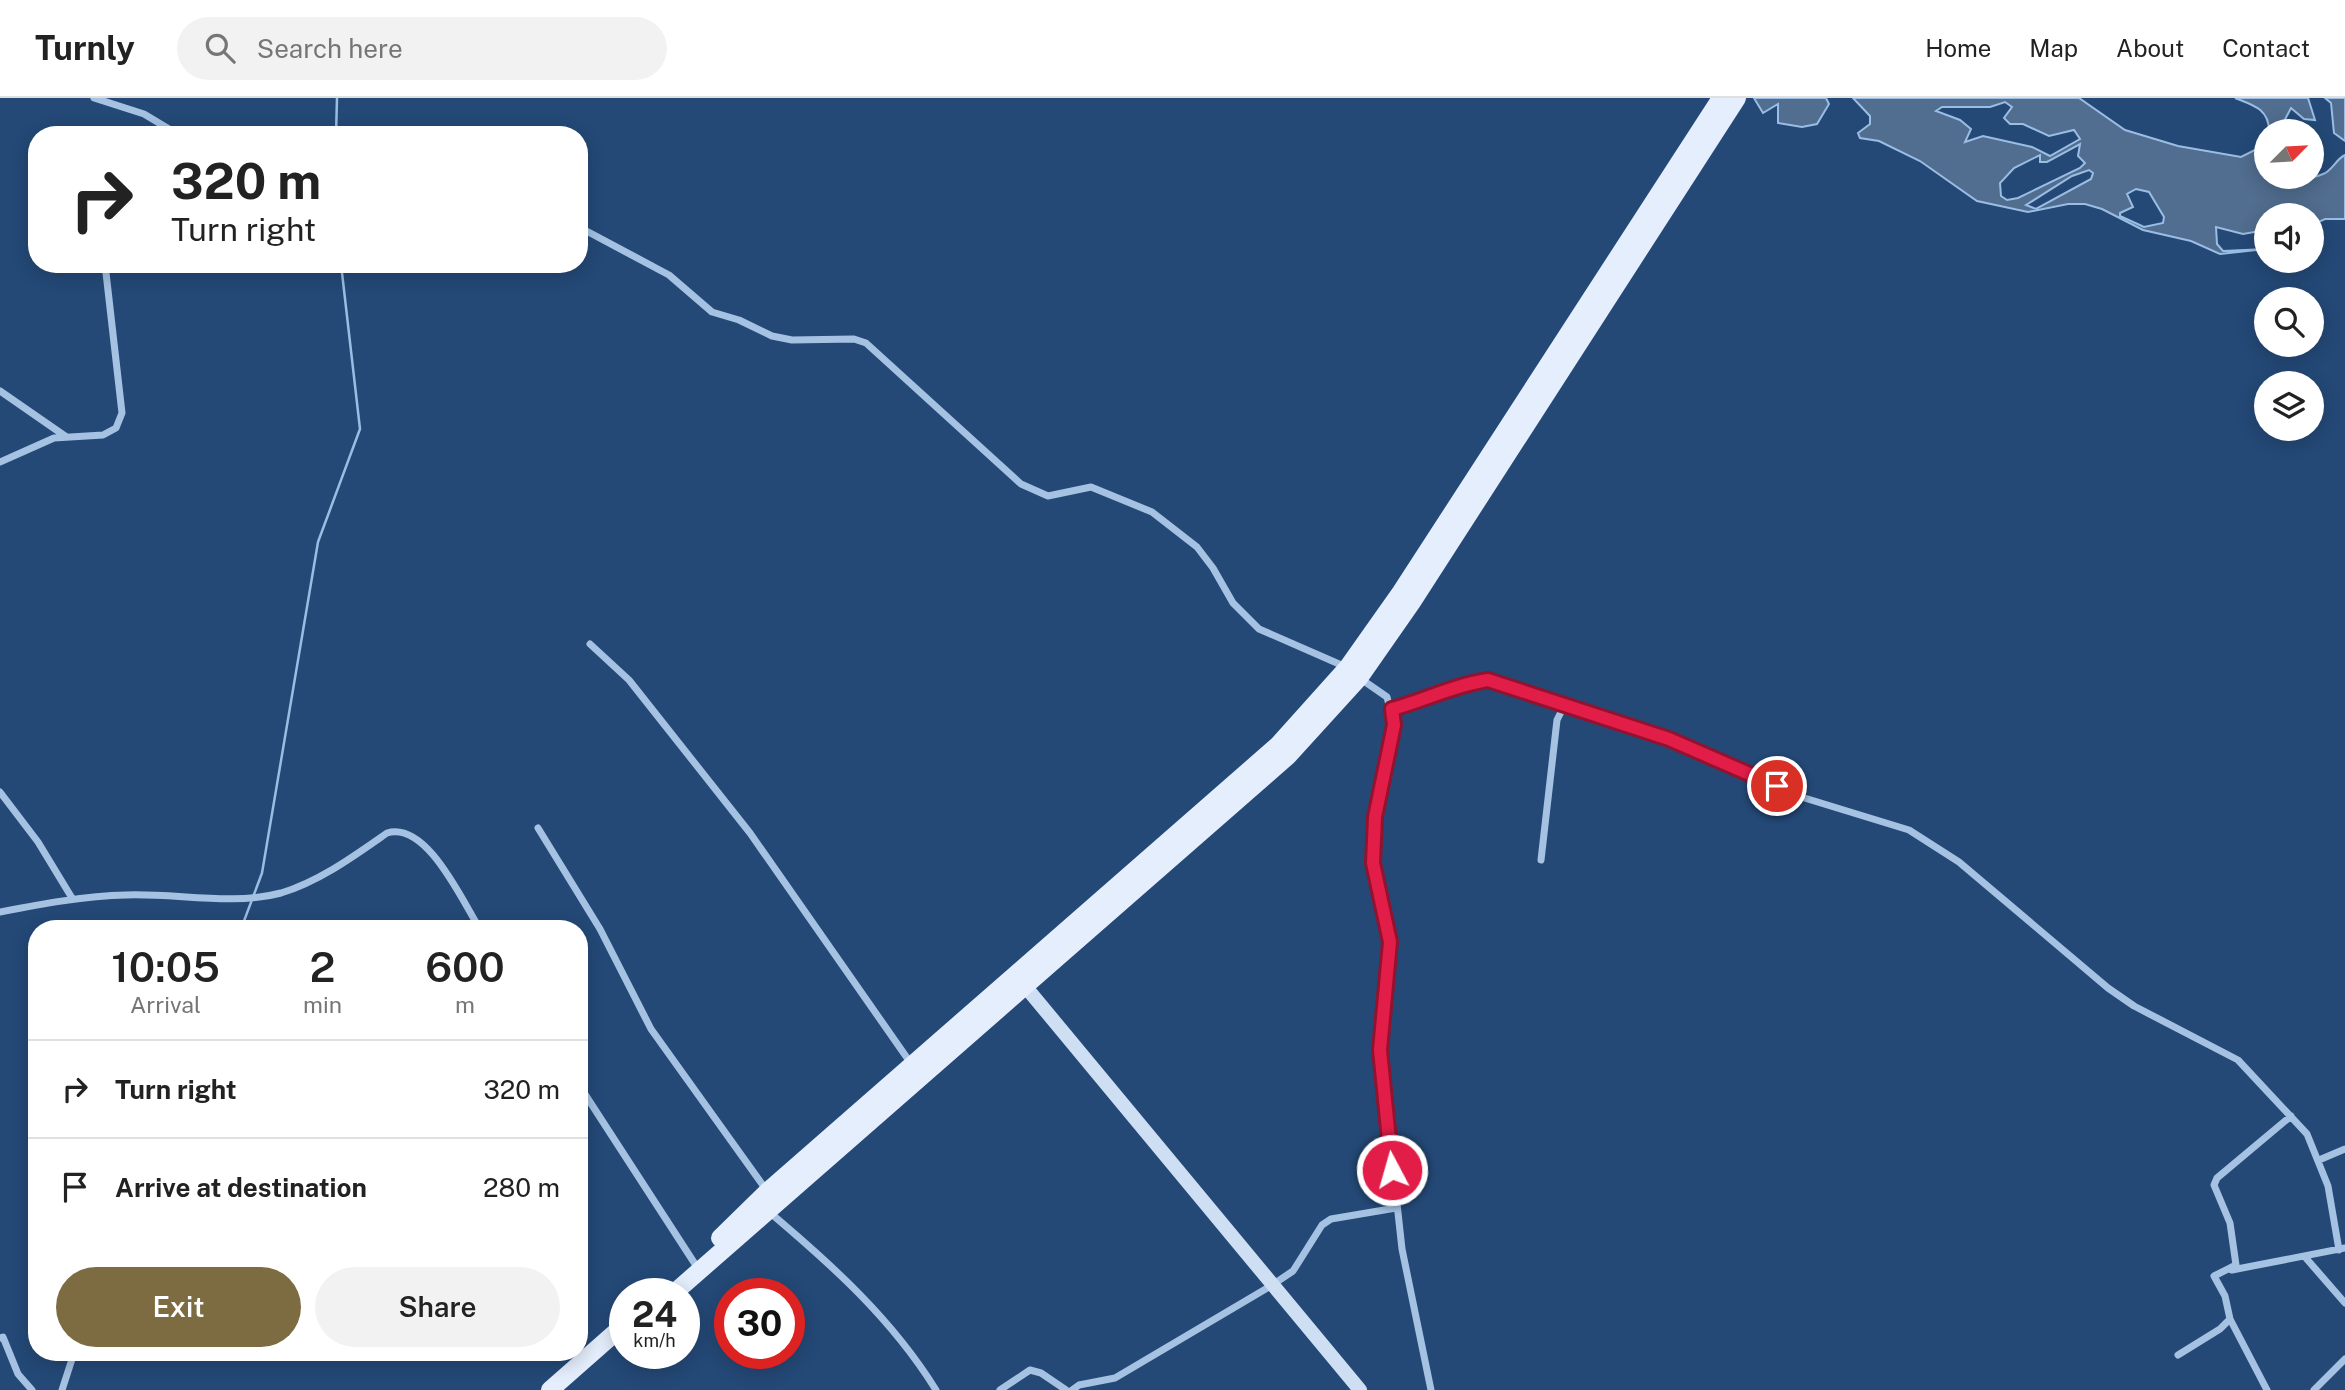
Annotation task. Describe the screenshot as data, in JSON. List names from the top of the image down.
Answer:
{
  "north": "top right",
  "page": {
    "header": "Turnly",
    "search": "Search here",
    "nav": [
      "Home",
      "Map",
      "About",
      "Contact"
    ],
    "turn": ["320 m", "Turn right"],
    "eta": [
      "10:05",
      "Arrival",
      "2",
      "min",
      "600",
      "m"
    ],
    "list": [
      {
        "name": "Turn right",
        "value": "320 m"
      },
      {
        "name": "Arrive at destination",
        "value": "280 m"
      }
    ],
    "buttons": ["Exit", "Share"],
    "speed": "24 km/h",
    "limit": "30"
  }
}
